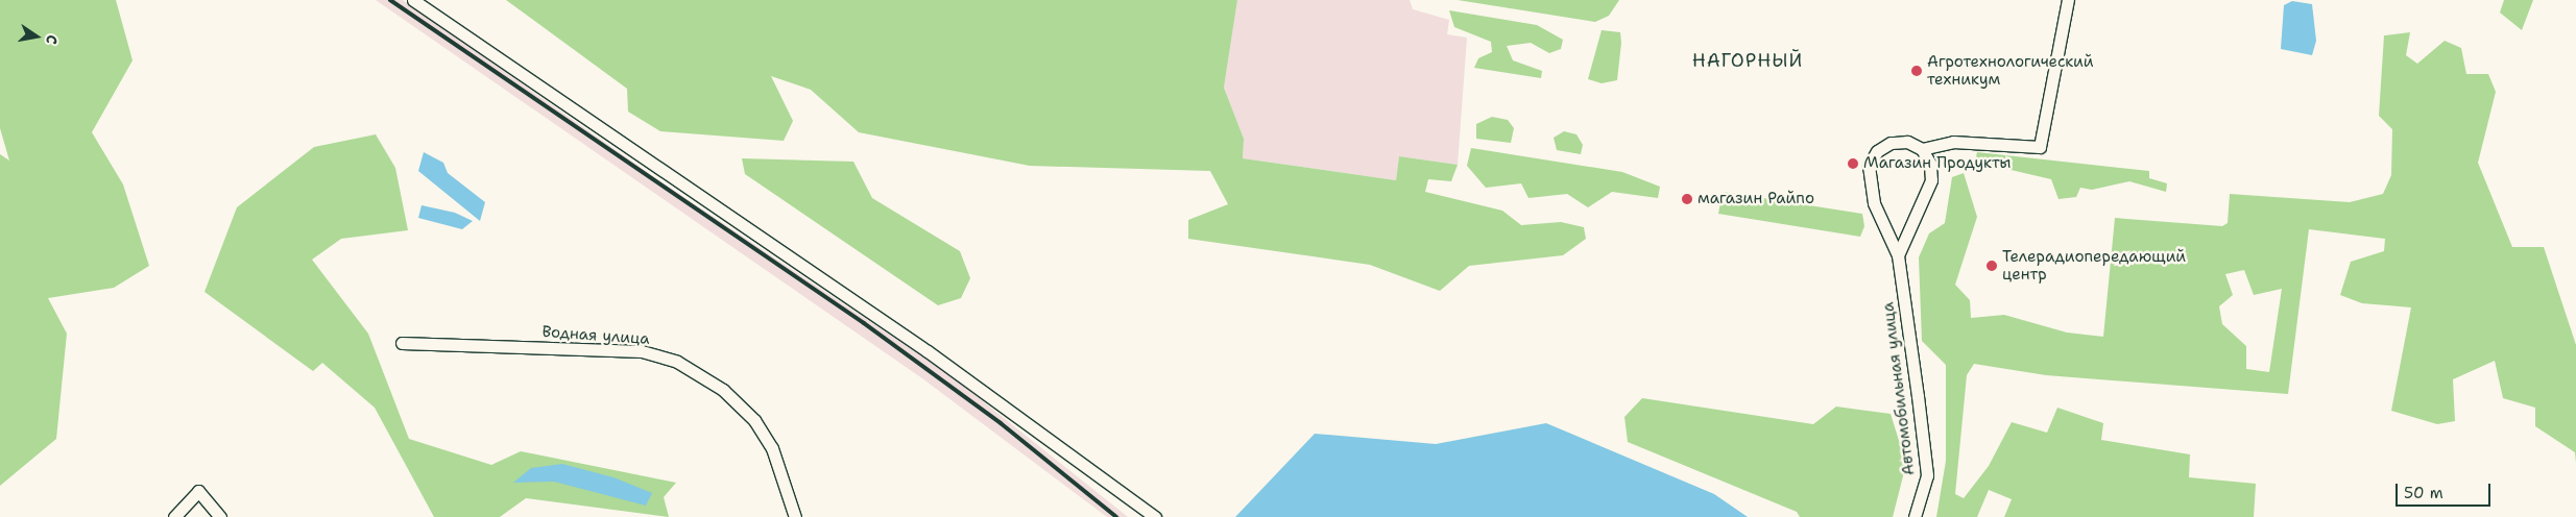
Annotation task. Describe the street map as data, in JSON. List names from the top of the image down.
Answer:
{
  "streets": {
    "street": ["Водная улица", "Автомобильная улица"]
  },
  "districts": ["НАГОРНЫЙ"],
  "places": [
    "Агротехнологический техникум",
    "Магазин Продукты",
    "магазин Райпо",
    "Телерадиопередающий центр"
  ],
  "scale_bar": "50 m",
  "north": "right"
}
